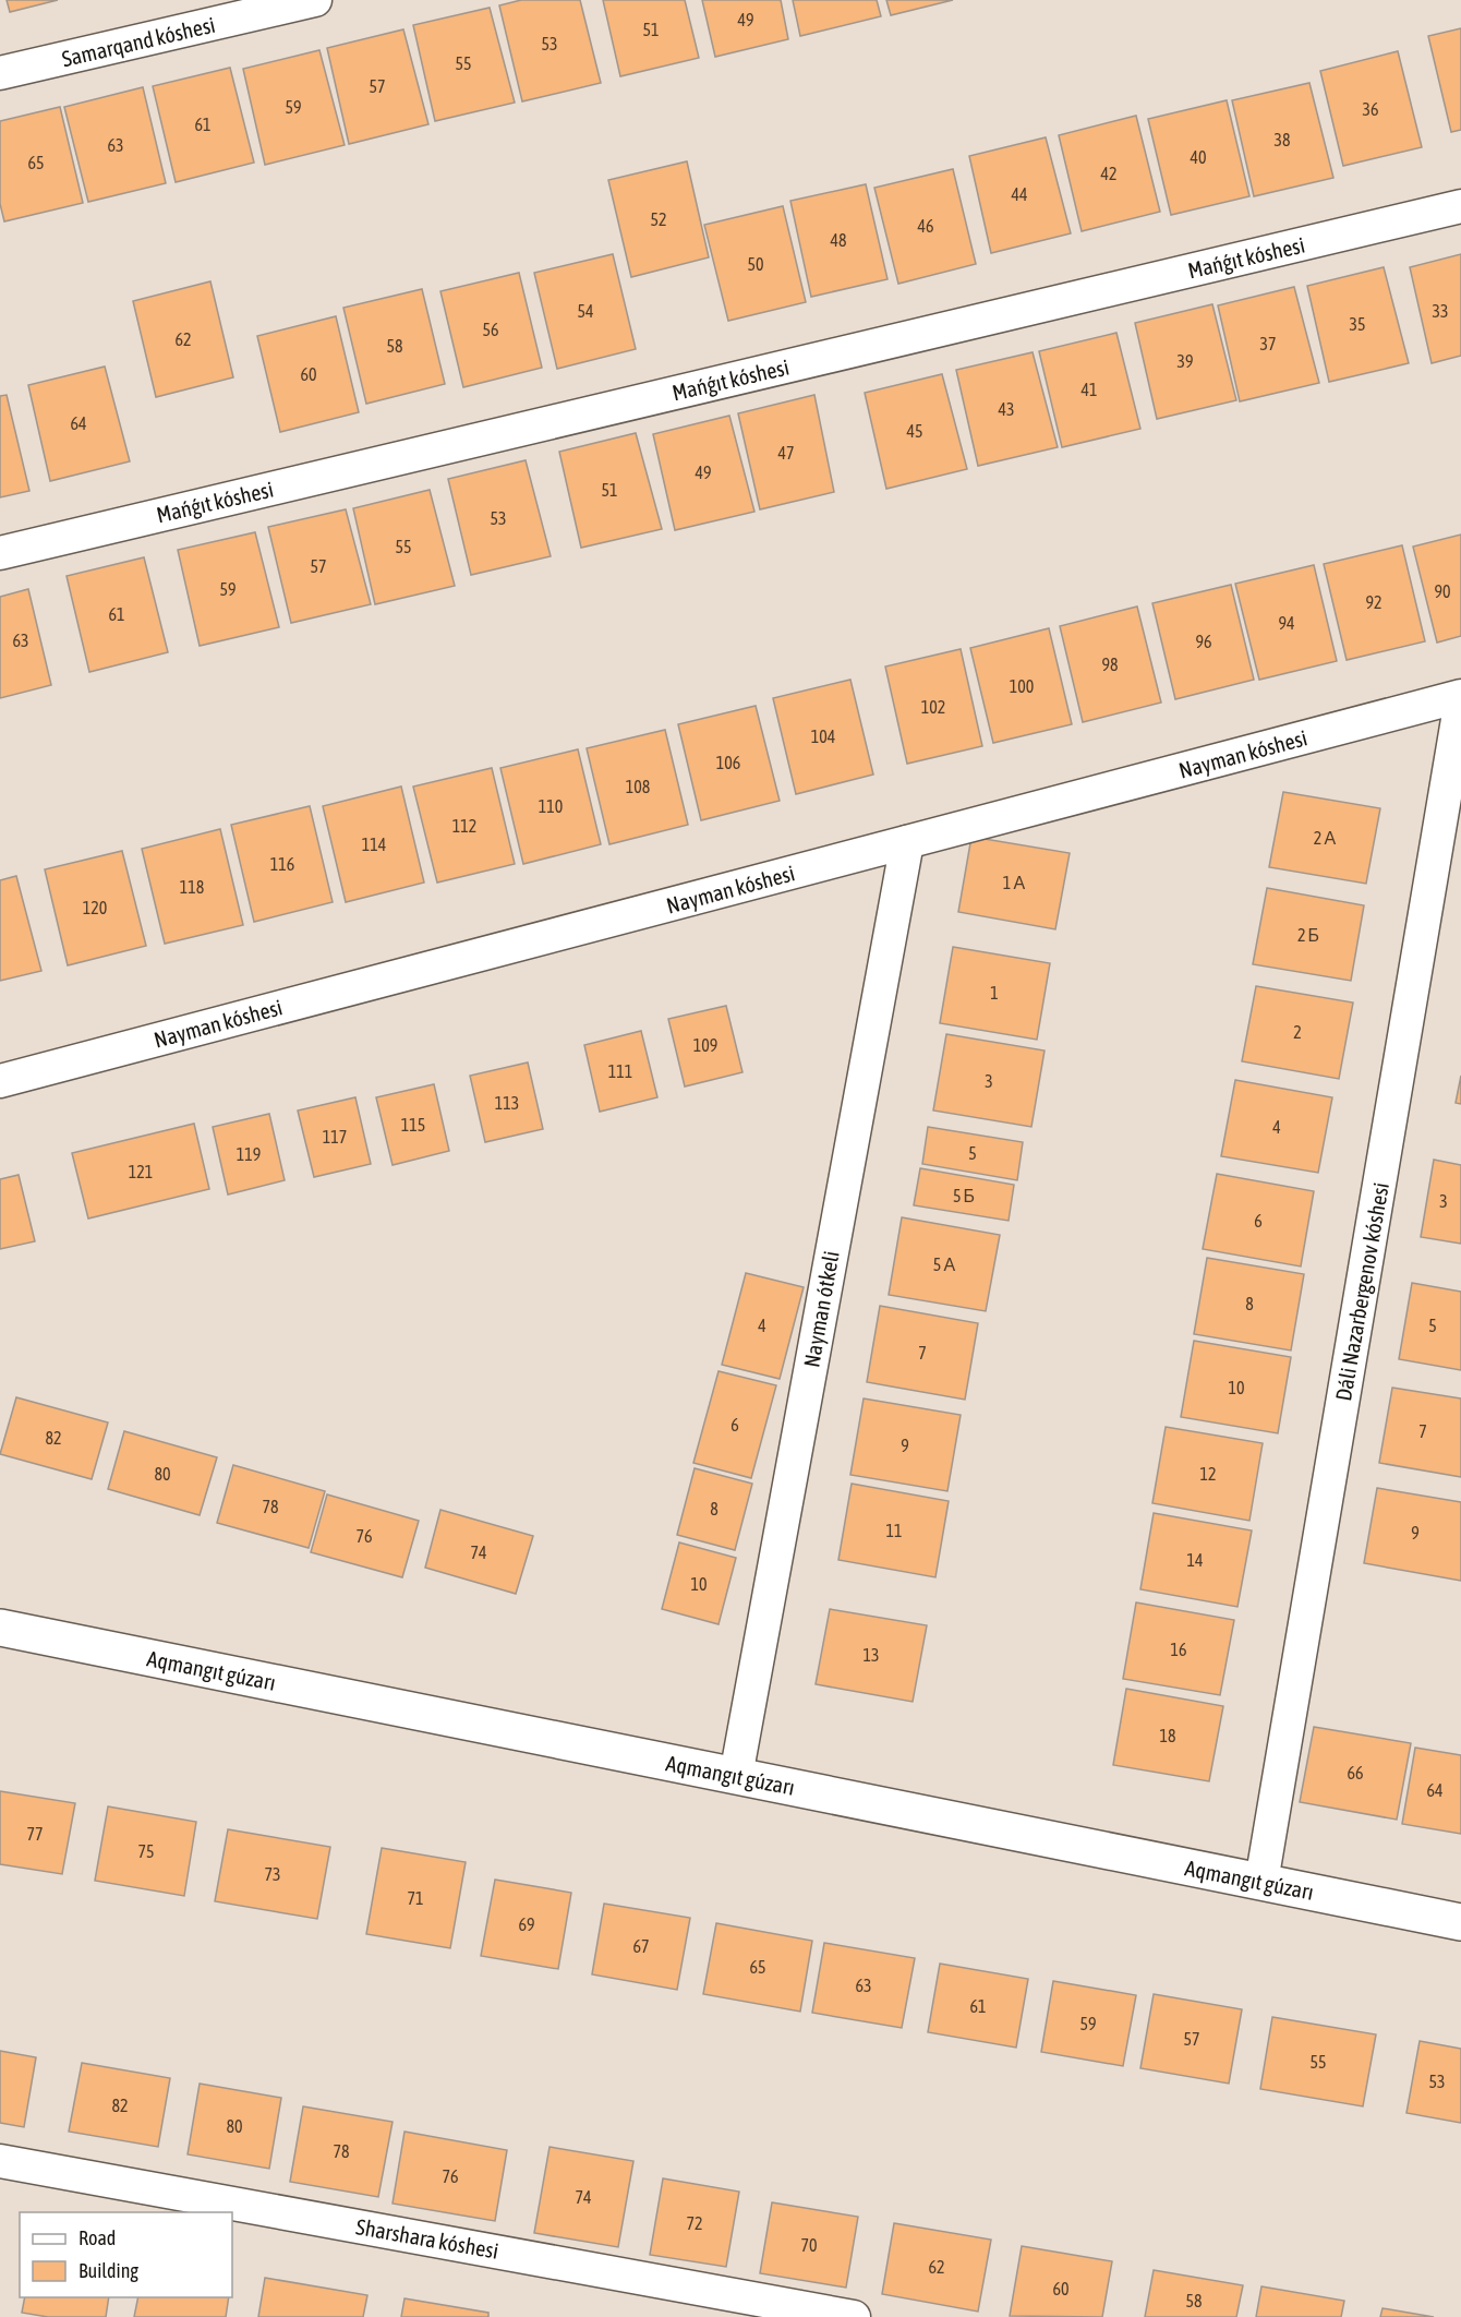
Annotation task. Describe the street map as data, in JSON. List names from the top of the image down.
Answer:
{
  "streets": {
    "street": [
      "Samarqand kóshesi",
      "Mańǵıt kóshesi",
      "Nayman kóshesi",
      "Dáli Nazarbergenov kóshesi",
      "Nayman ótkeli",
      "Aqmangıt gúzarı",
      "Sharshara kóshesi"
    ]
  },
  "crossings": [
    ["Nayman kóshesi", "Nayman ótkeli"],
    ["Dáli Nazarbergenov kóshesi", "Aqmangıt gúzarı"],
    ["Nayman ótkeli", "Aqmangıt gúzarı"]
  ],
  "house_numbers": [
    "49",
    "51",
    "53",
    "55",
    "57",
    "59",
    "36",
    "61",
    "38",
    "63",
    "40",
    "65",
    "42",
    "44",
    "52",
    "46",
    "48",
    "50",
    "54",
    "33",
    "35",
    "56",
    "62",
    "37",
    "58",
    "39",
    "60",
    "41",
    "43",
    "64",
    "45",
    "47",
    "49",
    "51",
    "53",
    "55",
    "57",
    "59",
    "90",
    "92",
    "61",
    "94",
    "63",
    "96",
    "98",
    "100",
    "102",
    "104",
    "106",
    "108",
    "110",
    "112",
    "2 А",
    "114",
    "116",
    "1 А",
    "118",
    "120",
    "2 Б",
    "1",
    "2",
    "109",
    "111",
    "3",
    "113",
    "115",
    "4",
    "117",
    "5",
    "119",
    "121",
    "5 Б",
    "3",
    "6",
    "5 А",
    "8",
    "4",
    "5",
    "7",
    "10",
    "6",
    "7",
    "82",
    "9",
    "80",
    "12",
    "78",
    "8",
    "11",
    "9",
    "76",
    "74",
    "14",
    "10",
    "16",
    "13",
    "18",
    "66",
    "64",
    "77",
    "75",
    "73",
    "71",
    "69",
    "67",
    "65",
    "63",
    "61",
    "59",
    "57",
    "55",
    "53",
    "82",
    "80",
    "78",
    "76",
    "74",
    "72",
    "70",
    "62",
    "60",
    "58"
  ],
  "legend": ["Road", "Building"]
}
